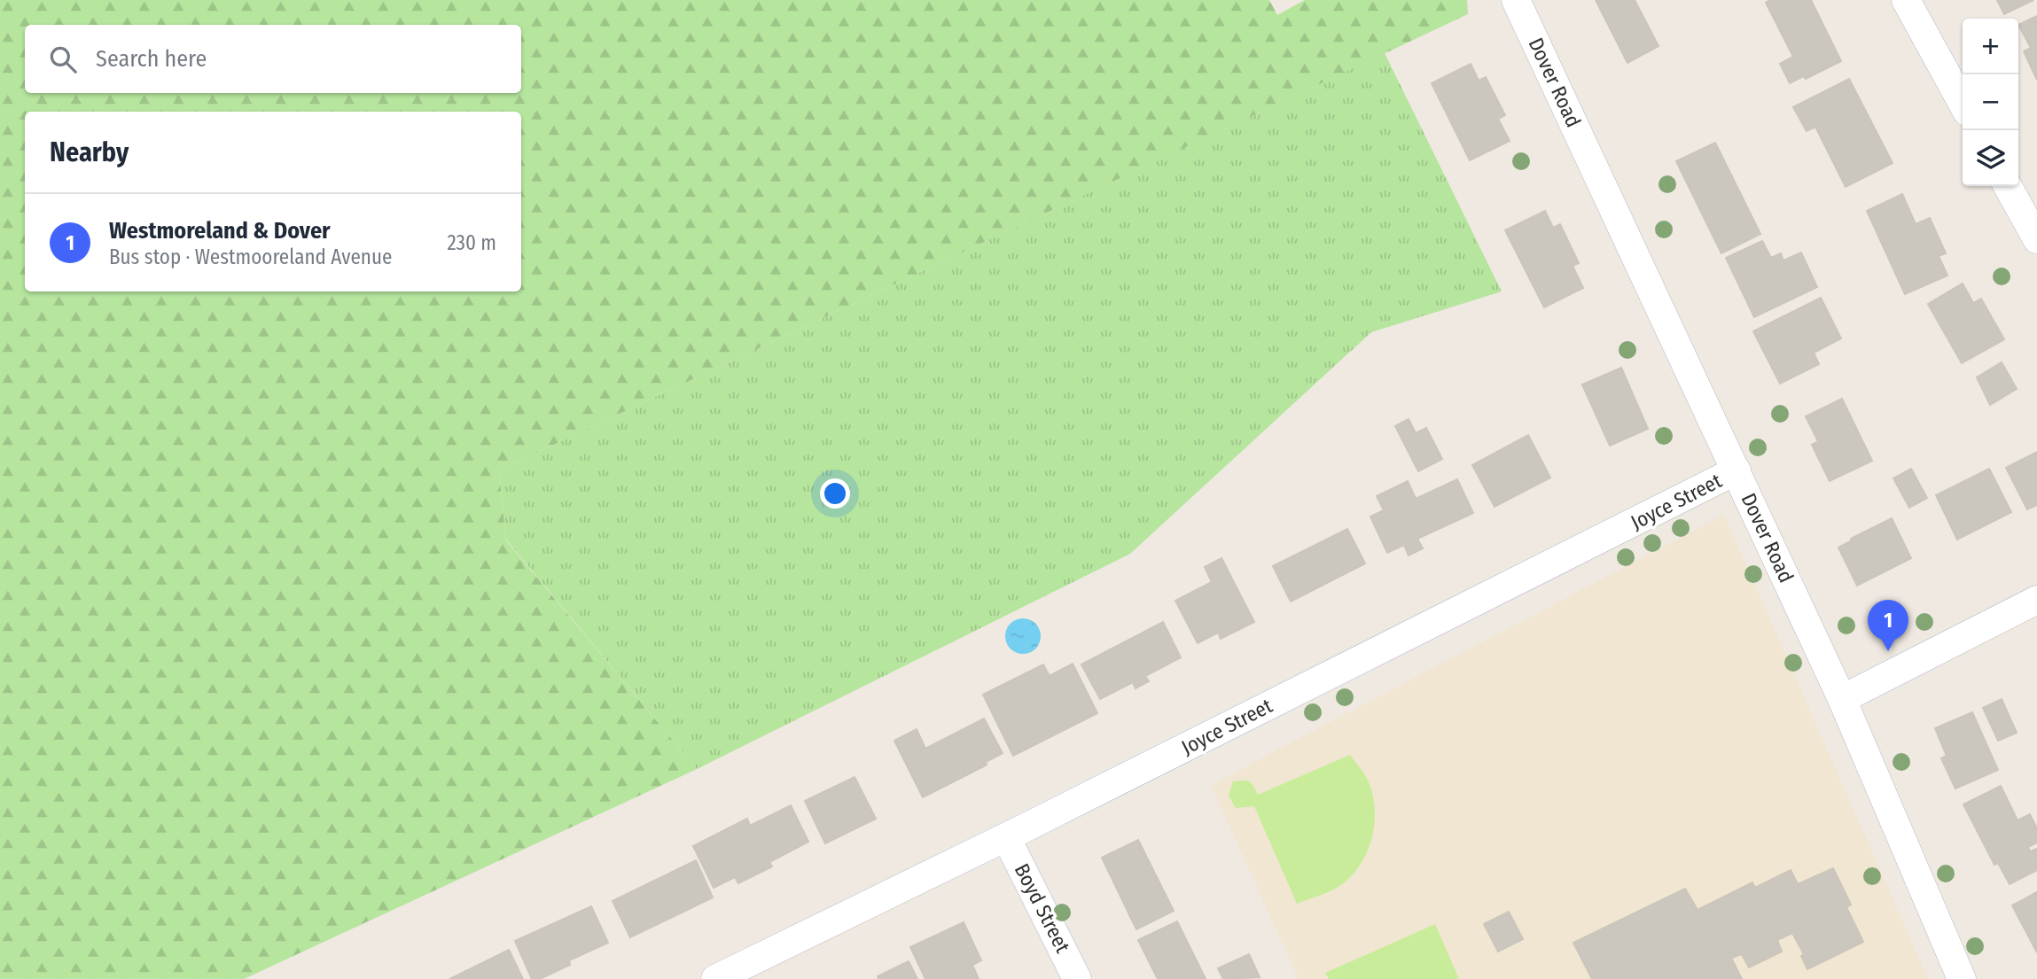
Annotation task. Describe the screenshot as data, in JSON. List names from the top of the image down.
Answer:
{
  "streets": {
    "street": ["Dover Road", "Joyce Street", "Boyd Street"]
  },
  "crossings": [
    ["Dover Road", "Joyce Street"],
    ["Joyce Street", "Boyd Street"]
  ],
  "page": {
    "map_buttons": ["+", "−"],
    "search": "Search here",
    "heading": "Nearby",
    "list": [
      {
        "mark": "1",
        "name": "Westmoreland & Dover",
        "note": "Bus stop · Westmooreland Avenue",
        "value": "230 m"
      }
    ],
    "pins": "1"
  }
}
